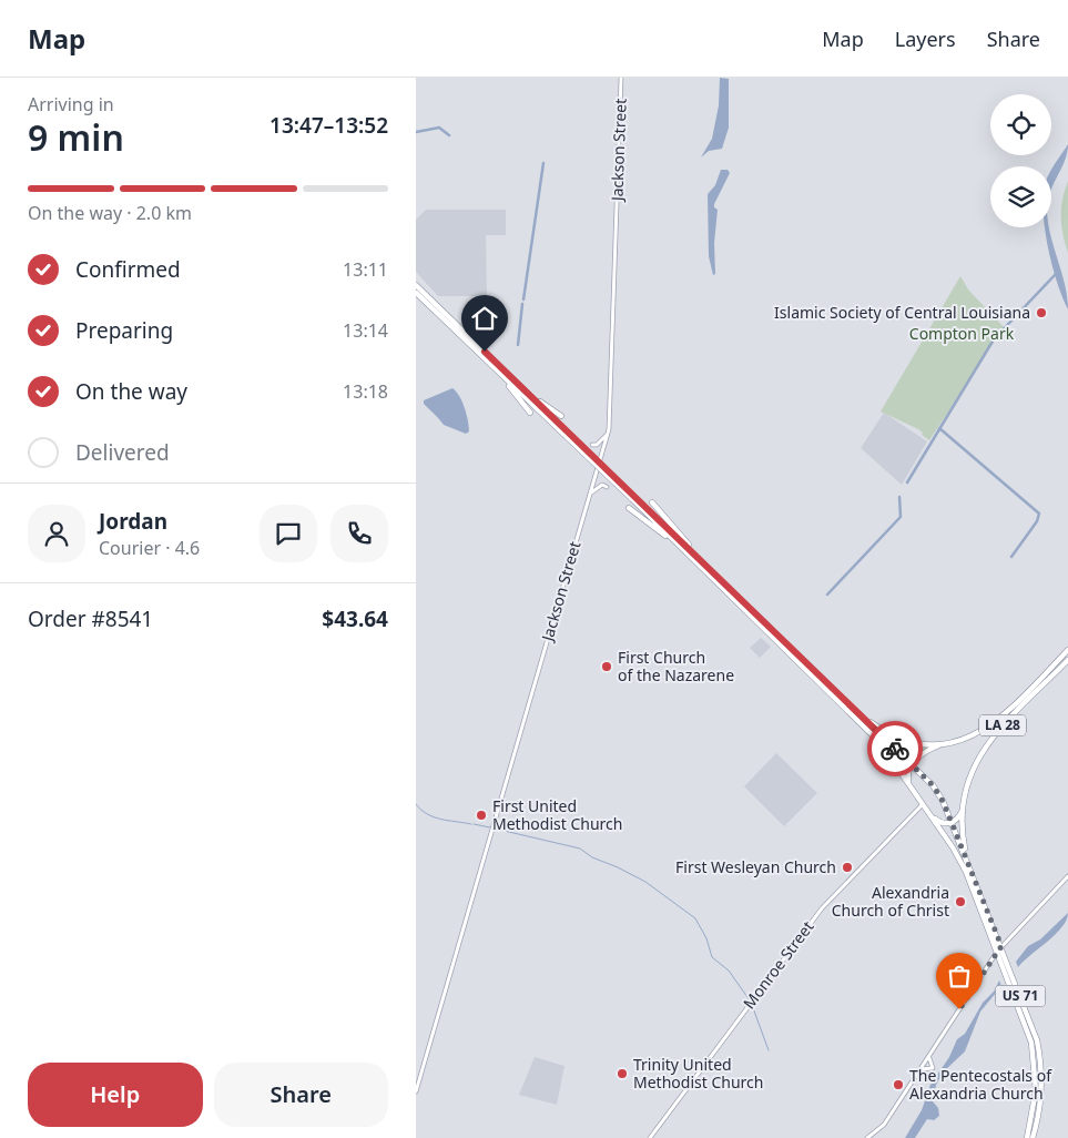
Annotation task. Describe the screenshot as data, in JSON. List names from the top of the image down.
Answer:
{
  "streets": {
    "highway": ["LA 28", "US 71"],
    "main road": ["Jackson Street", "Monroe Street"]
  },
  "crossings": [
    ["LA 28", "US 71"],
    ["Monroe Street", "US 71"]
  ],
  "parks": ["Compton Park"],
  "places": [
    "Islamic Society of Central Louisiana",
    "First Church of the Nazarene",
    "First United Methodist Church",
    "First Wesleyan Church",
    "Alexandria Church of Christ",
    "Trinity United Methodist Church",
    "The Pentecostals of Alexandria Church"
  ],
  "page": {
    "header": "Map",
    "nav": ["Map", "Layers", "Share"],
    "heading": ["9 min", "Arriving in", "13:47–13:52"],
    "panel": [
      "Jordan",
      "Courier · 4.6",
      "Order #8541",
      "$43.64"
    ],
    "bar": "On the way · 2.0 km",
    "list": [
      ["Confirmed", "13:11"],
      ["Preparing", "13:14"],
      ["On the way", "13:18"],
      "Delivered"
    ],
    "buttons": ["Help", "Share"]
  }
}
